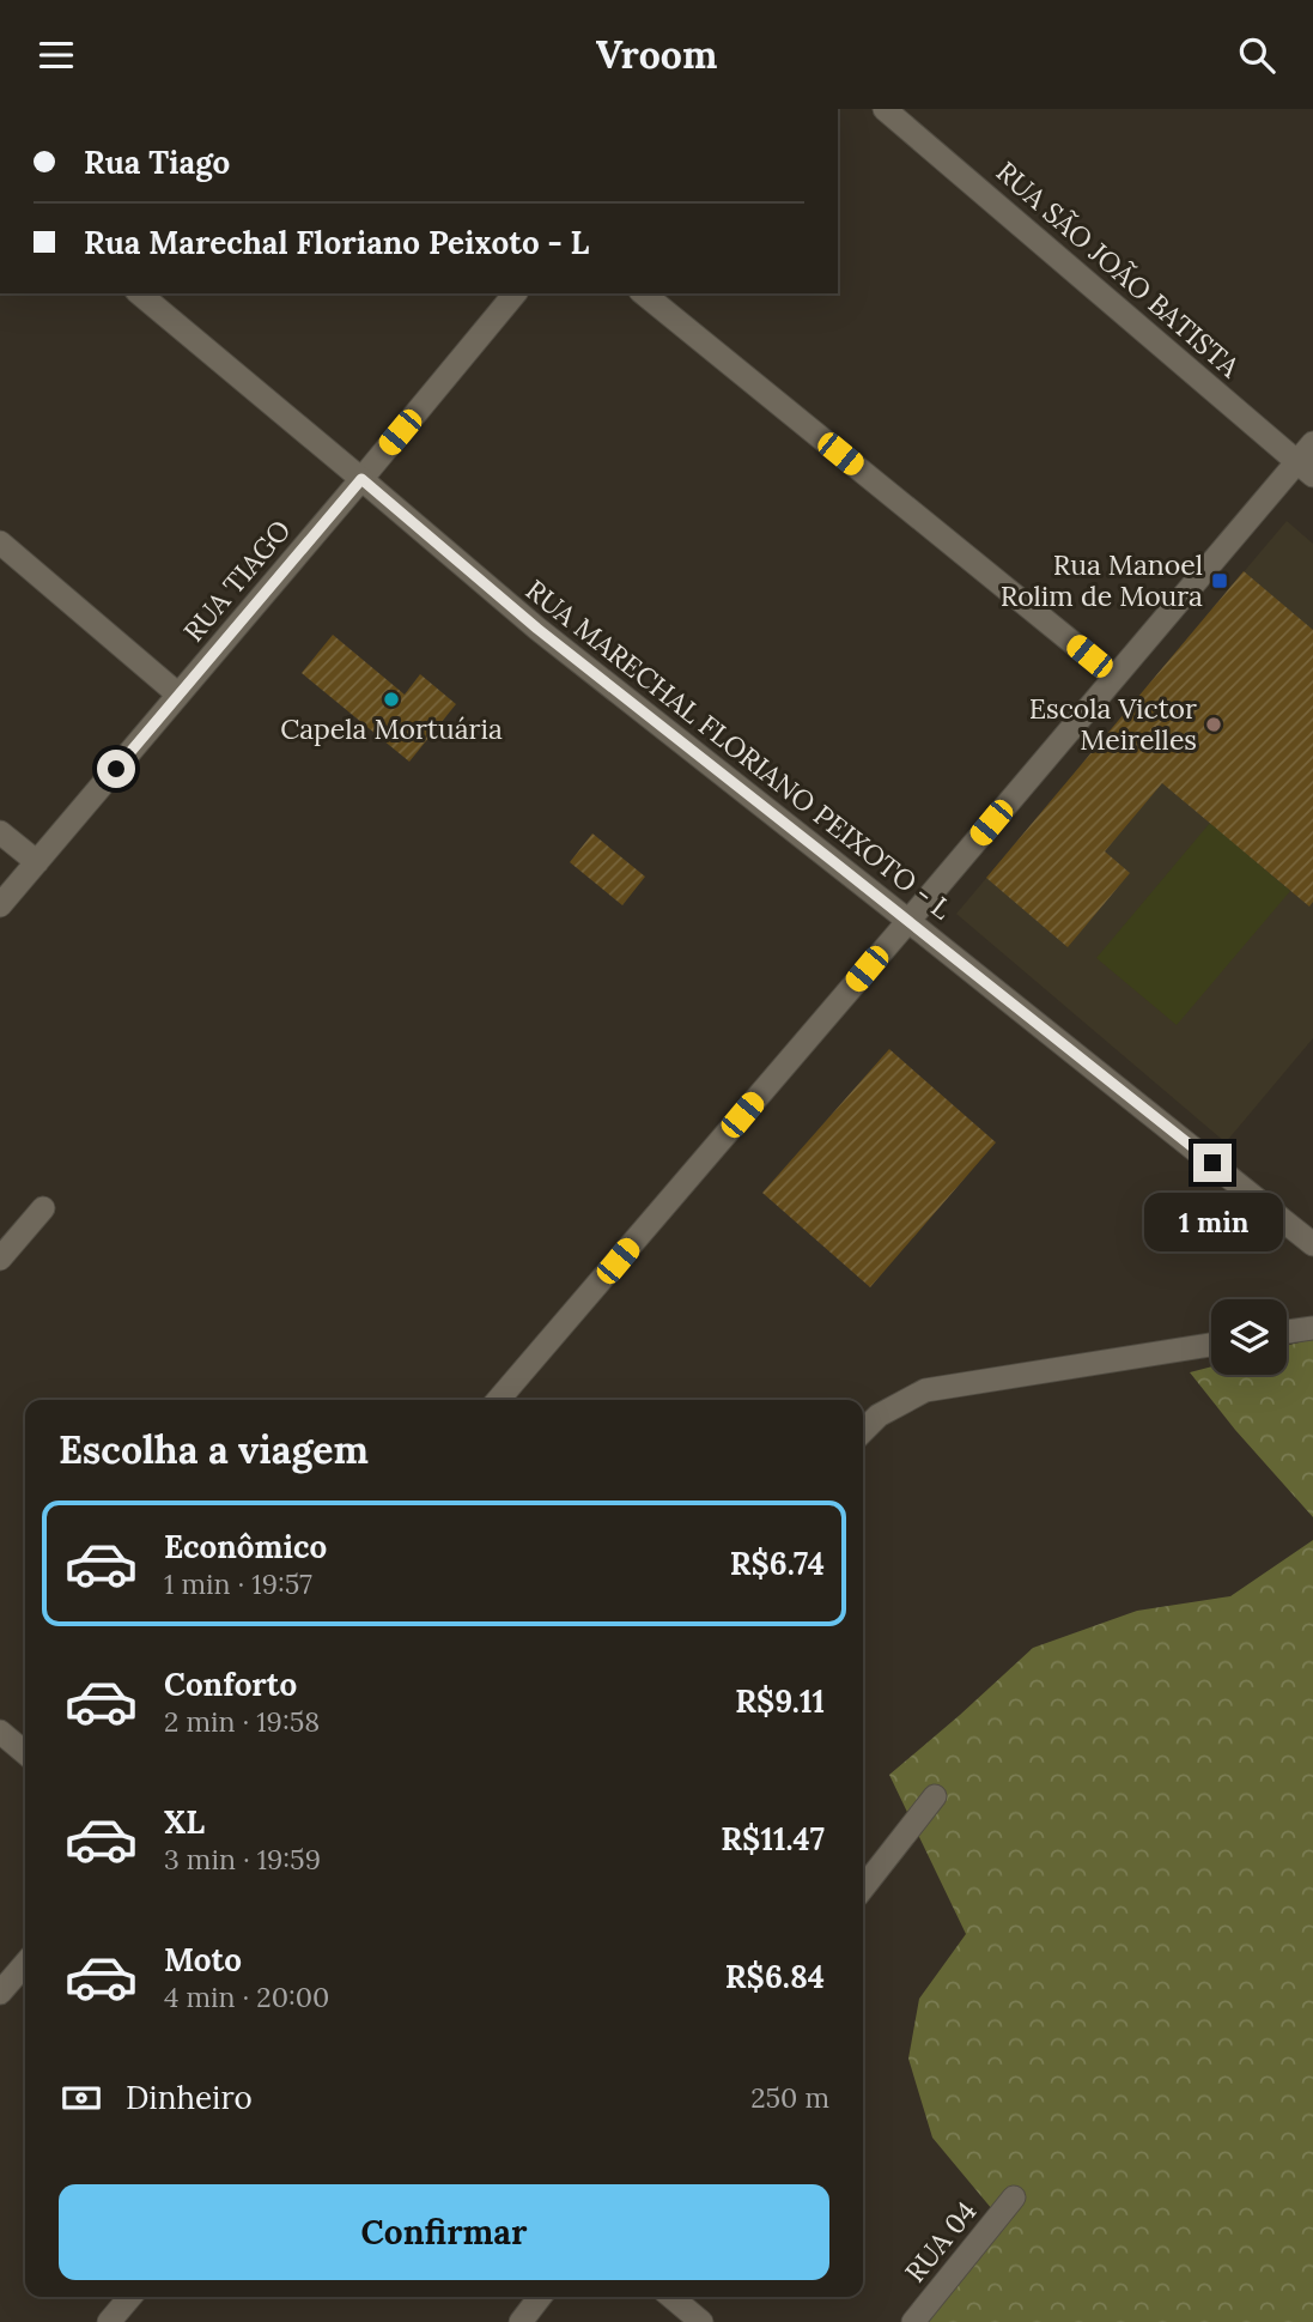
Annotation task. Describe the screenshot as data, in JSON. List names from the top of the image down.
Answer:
{
  "streets": {
    "street": [
      "RUA SÃO JOÃO BATISTA",
      "RUA TIAGO",
      "RUA MARECHAL FLORIANO PEIXOTO - L",
      "RUA 04"
    ]
  },
  "crossings": [
    ["RUA TIAGO", "RUA MARECHAL FLORIANO PEIXOTO - L"]
  ],
  "places": {
    "transit": ["Rua Manoel Rolim de Moura"],
    "other": ["Capela Mortuária", "Escola Victor Meirelles"]
  },
  "page": {
    "header": "Vroom",
    "banner": ["Rua Tiago", "Rua Marechal Floriano Peixoto - L"],
    "bubble": "1 min",
    "heading": "Escolha a viagem",
    "list": [
      {
        "name": "Econômico",
        "note": "1 min · 19:57",
        "value": "R$6.74"
      },
      {
        "name": "Conforto",
        "note": "2 min · 19:58",
        "value": "R$9.11"
      },
      {
        "name": "XL",
        "note": "3 min · 19:59",
        "value": "R$11.47"
      },
      {
        "name": "Moto",
        "note": "4 min · 20:00",
        "value": "R$6.84"
      }
    ],
    "pay": ["Dinheiro", "250 m"],
    "buttons": "Confirmar"
  }
}
